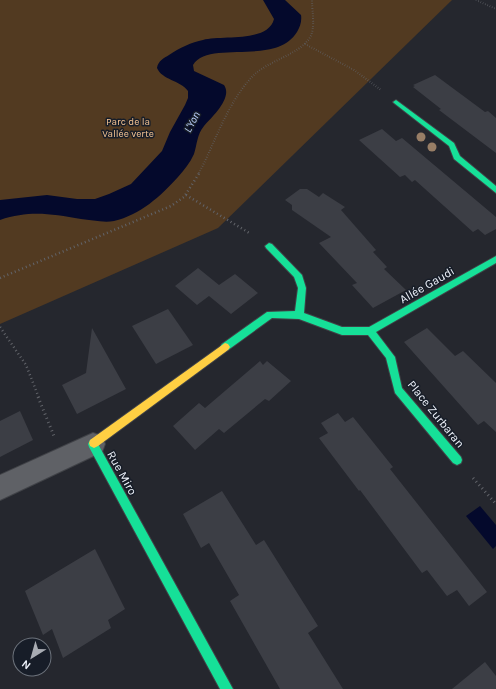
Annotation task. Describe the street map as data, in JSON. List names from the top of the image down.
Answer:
{
  "streets": {
    "street": ["Allée Gaudi", "Place Zurbaran", "Rue Miro"]
  },
  "crossings": [
    ["Allée Gaudi", "Place Zurbaran"]
  ],
  "water": ["L'Yon"],
  "parks": ["Parc de la Vallée verte"],
  "north": "bottom left"
}
